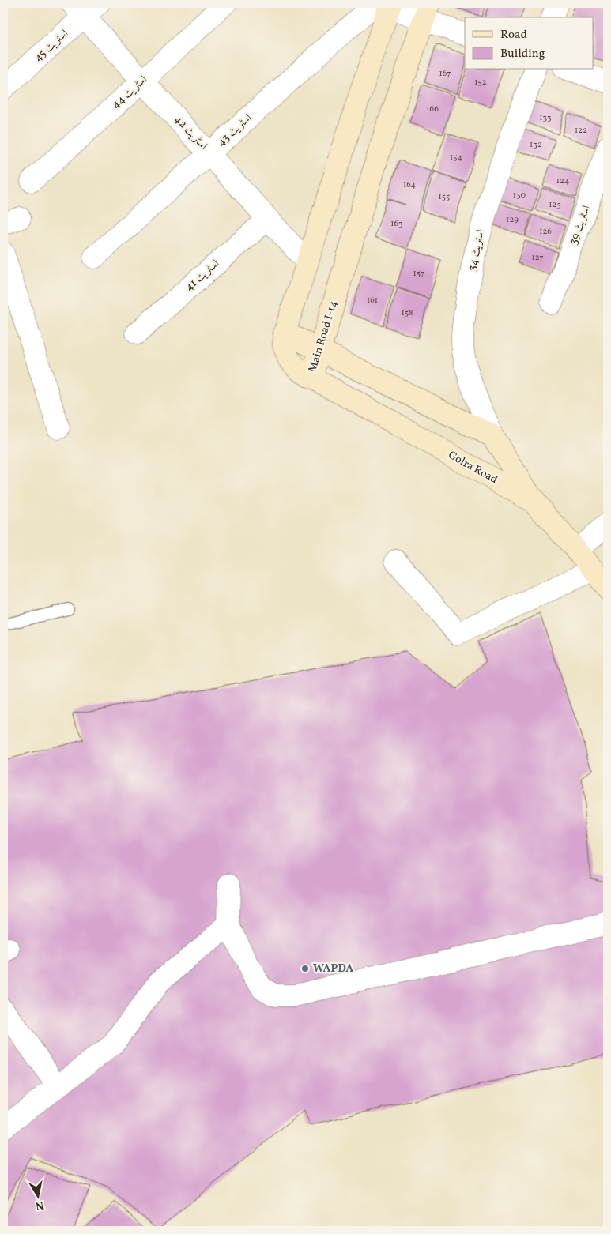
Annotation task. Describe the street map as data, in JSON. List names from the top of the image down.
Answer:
{
  "streets": {
    "main road": ["Main Road I-14", "Golra Road"],
    "street": [
      "اسٹریٹ 45",
      "اسٹریٹ 44",
      "اسٹریٹ 43",
      "اسٹریٹ 42",
      "اسٹریٹ 39",
      "اسٹریٹ 34",
      "اسٹریٹ 41"
    ]
  },
  "crossings": [
    ["اسٹریٹ 45", "اسٹریٹ 42"],
    ["اسٹریٹ 44", "اسٹریٹ 42"],
    ["اسٹریٹ 43", "اسٹریٹ 42"],
    ["اسٹریٹ 43", "Main Road I-14"],
    ["اسٹریٹ 42", "اسٹریٹ 41"],
    ["اسٹریٹ 42", "Main Road I-14"],
    ["Main Road I-14", "Golra Road"]
  ],
  "places": ["WAPDA"],
  "house_numbers": [
    "167",
    "152",
    "166",
    "133",
    "122",
    "132",
    "154",
    "124",
    "164",
    "130",
    "155",
    "125",
    "129",
    "163",
    "126",
    "127",
    "157",
    "161",
    "158"
  ],
  "legend": ["Road", "Building"],
  "north": "bottom"
}
